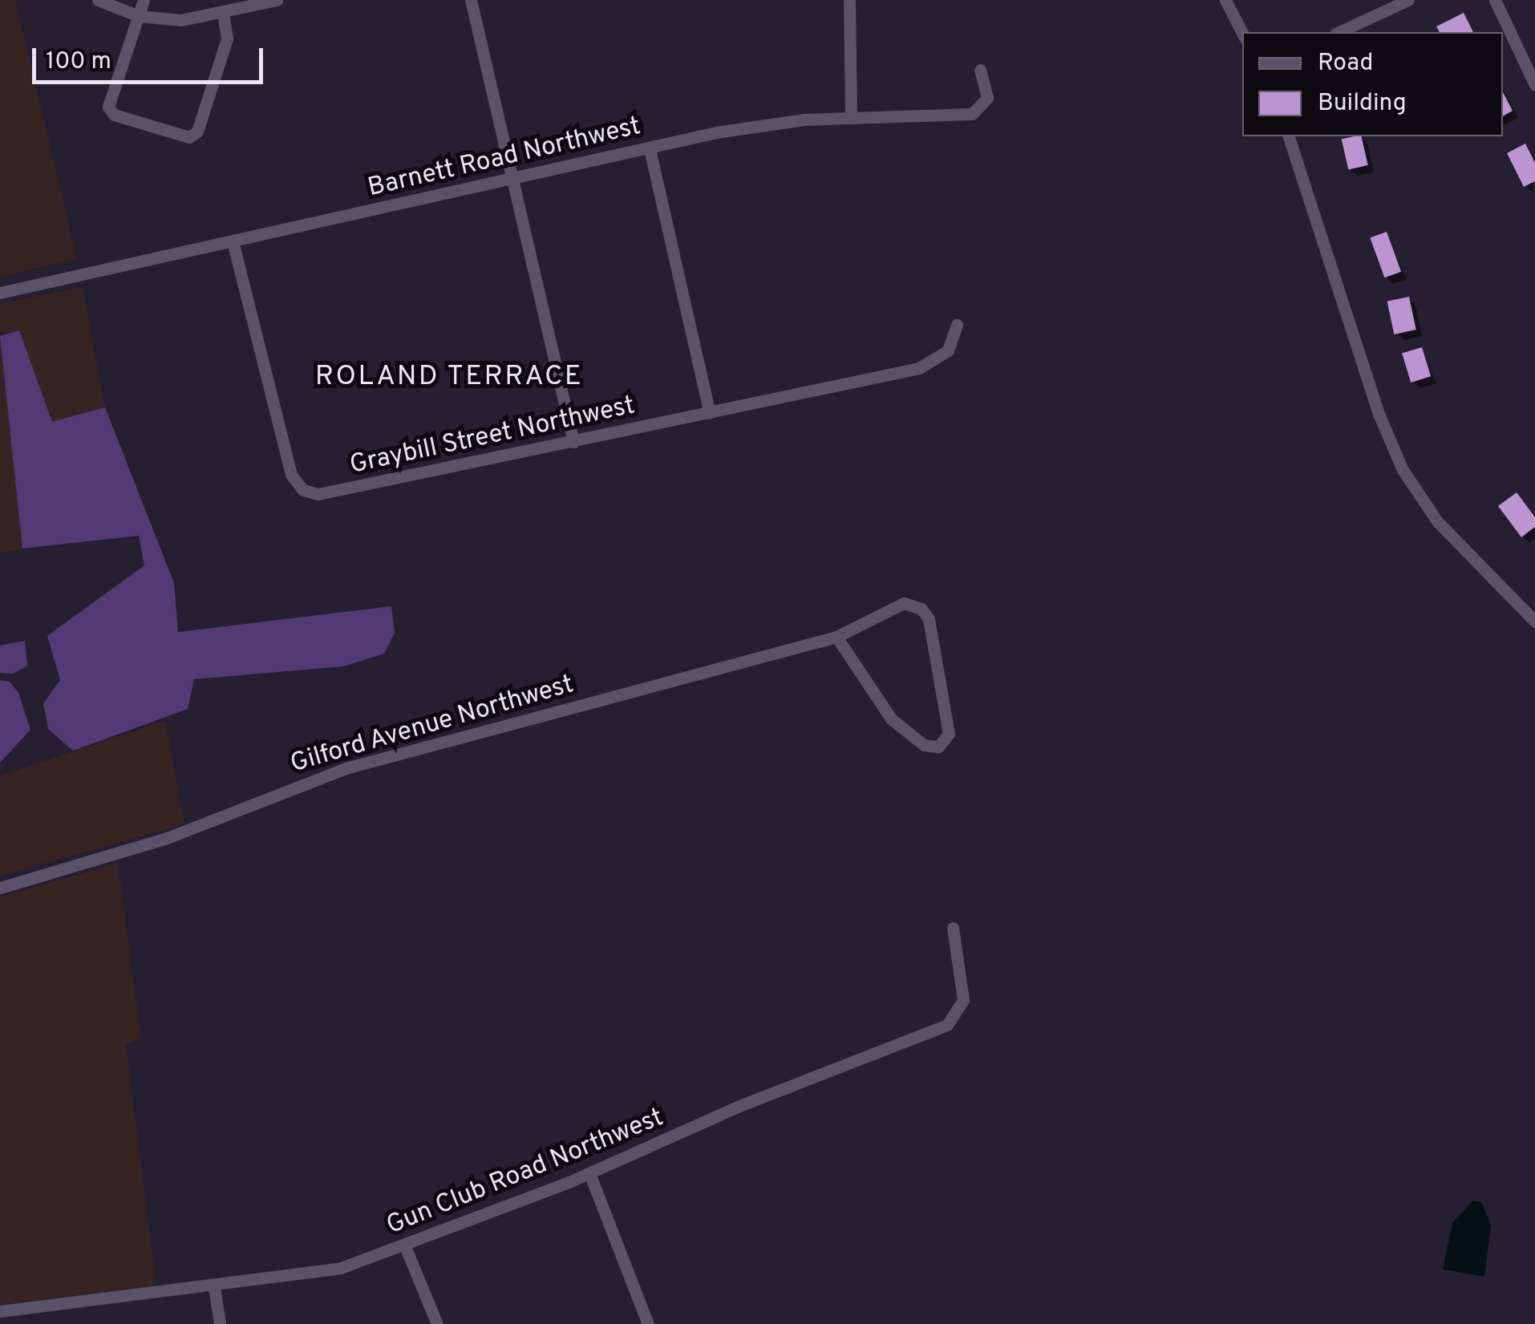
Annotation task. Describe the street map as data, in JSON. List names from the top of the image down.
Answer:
{
  "streets": {
    "street": [
      "Barnett Road Northwest",
      "Graybill Street Northwest",
      "Gilford Avenue Northwest",
      "Gun Club Road Northwest"
    ]
  },
  "crossings": [
    ["Barnett Road Northwest", "Graybill Street Northwest"]
  ],
  "districts": ["ROLAND TERRACE"],
  "legend": ["Road", "Building"],
  "scale_bar": "100 m"
}
